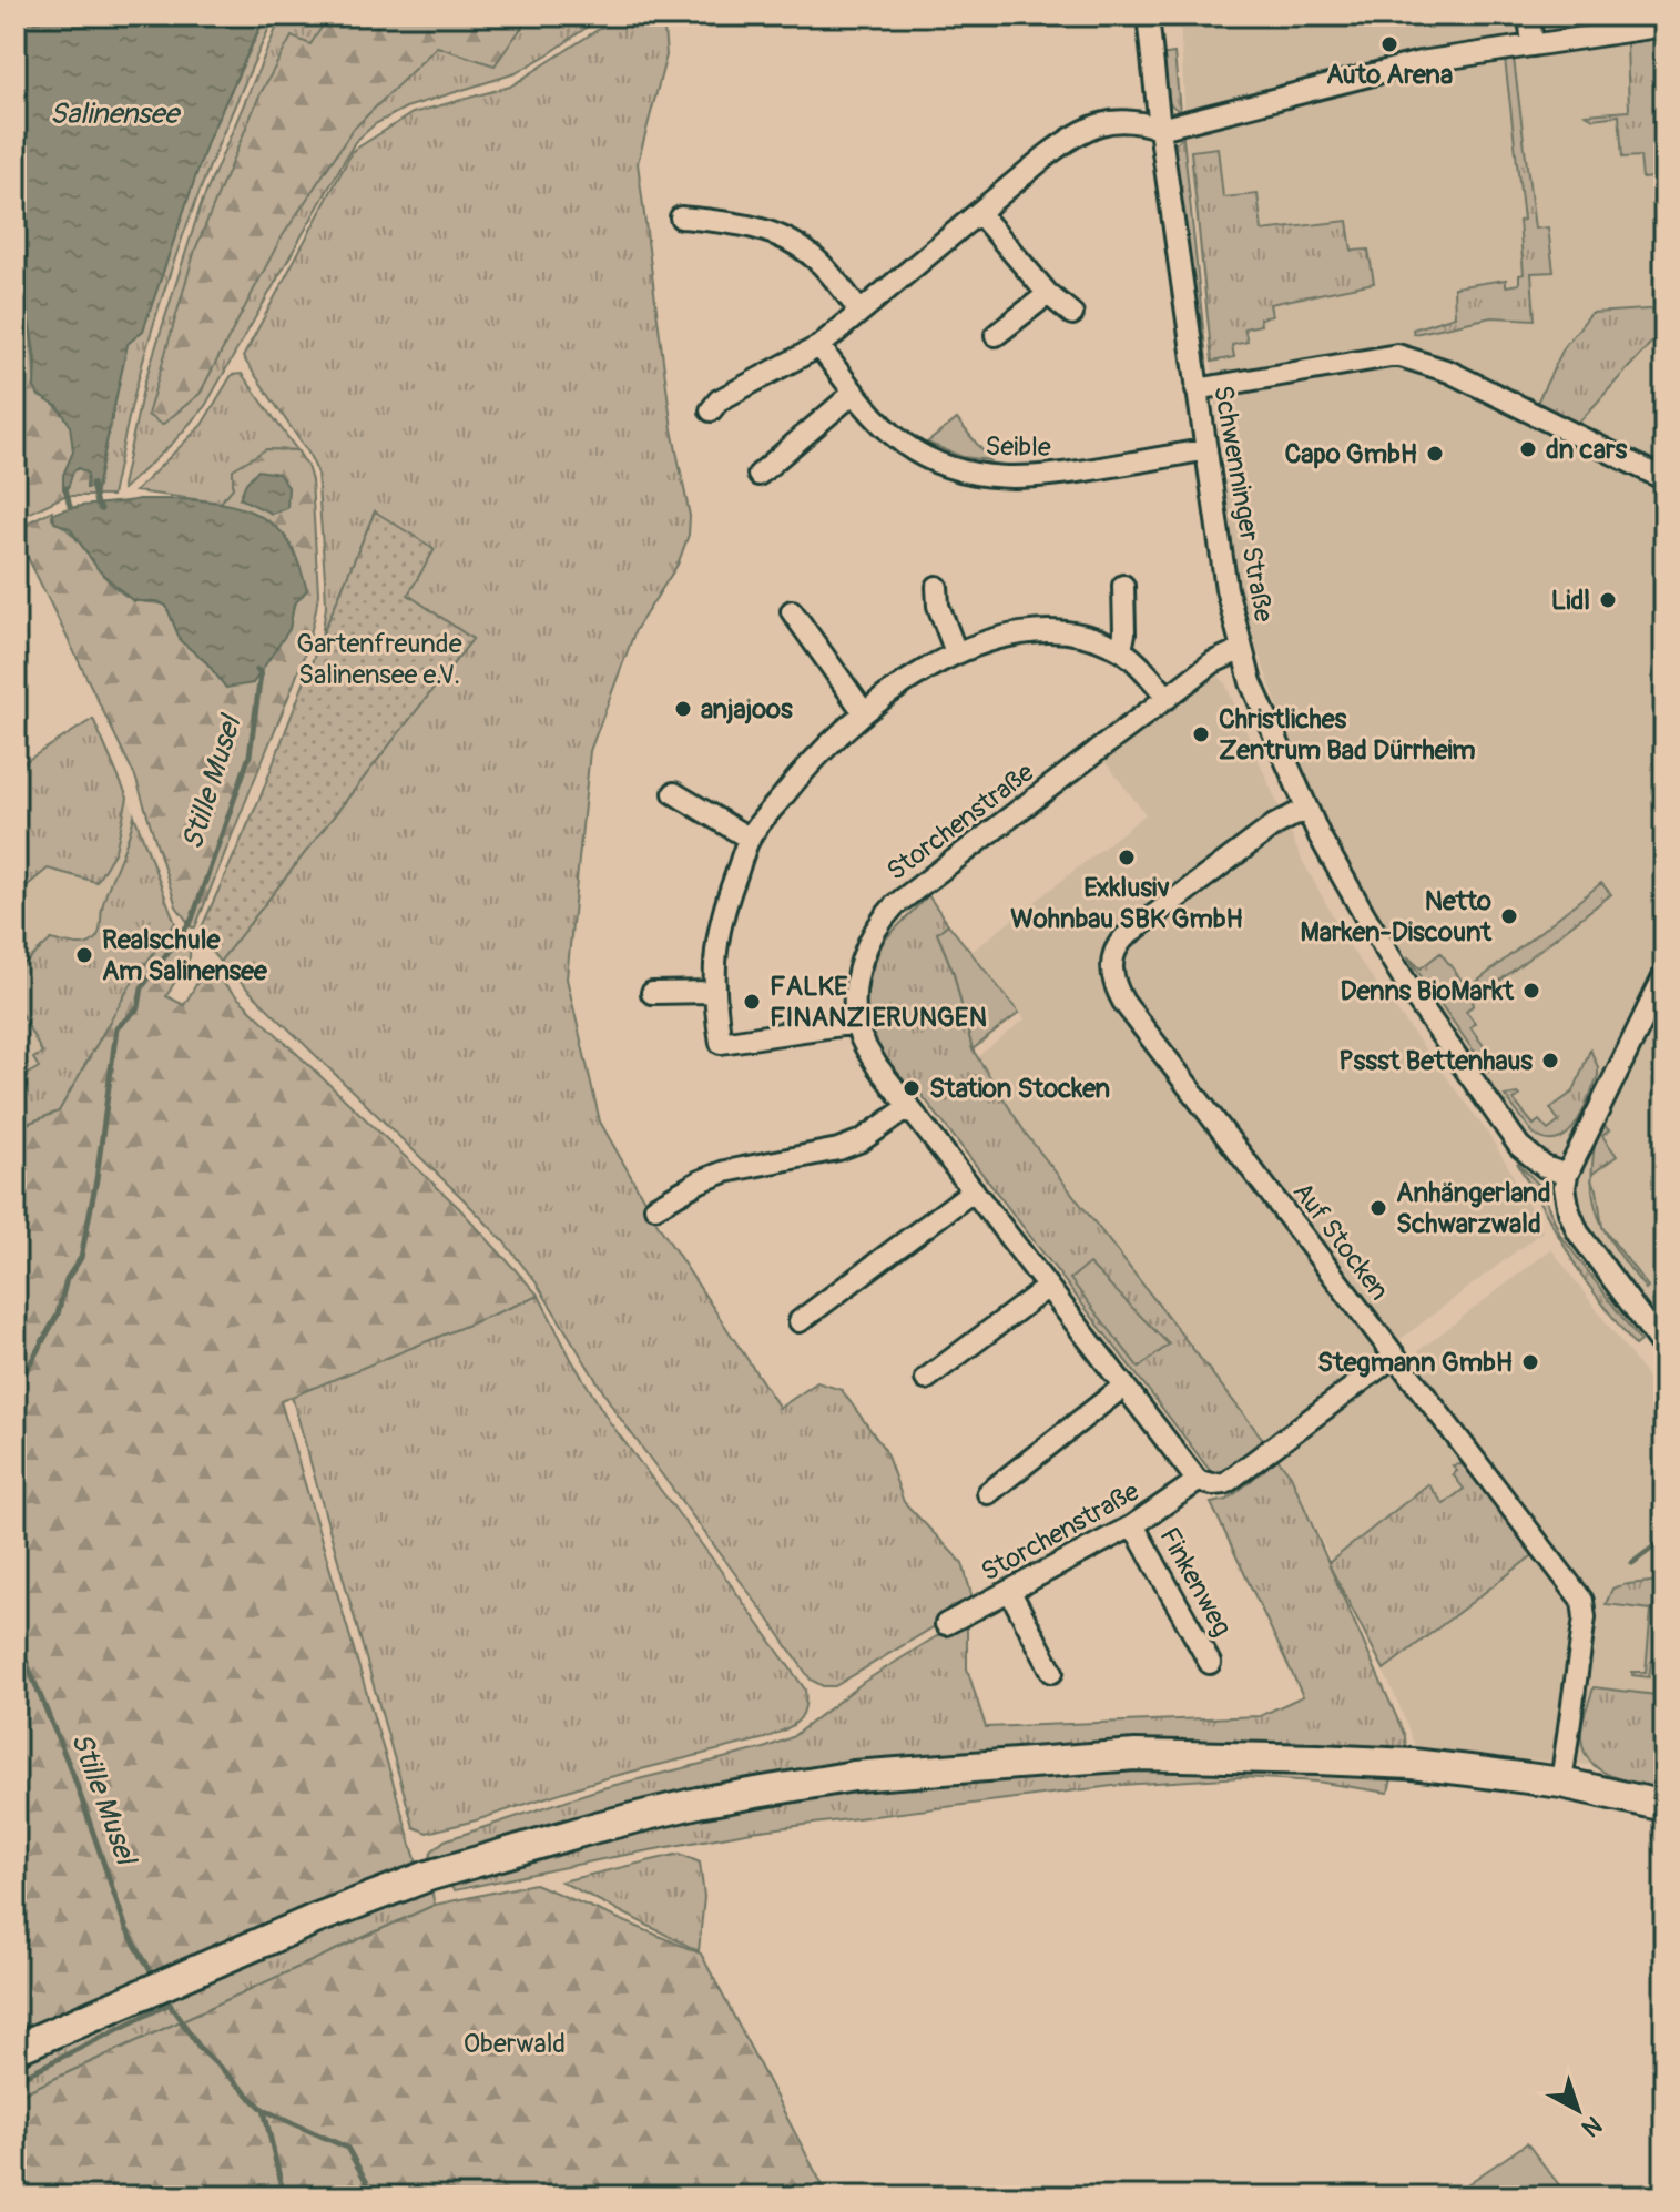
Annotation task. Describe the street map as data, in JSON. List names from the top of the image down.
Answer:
{
  "streets": {
    "street": [
      "Seible",
      "Schwenninger Straße",
      "Storchenstraße",
      "Auf Stocken",
      "Finkenweg"
    ]
  },
  "crossings": [
    ["Seible", "Schwenninger Straße"],
    ["Schwenninger Straße", "Storchenstraße"],
    ["Schwenninger Straße", "Auf Stocken"],
    ["Storchenstraße", "Auf Stocken"],
    ["Storchenstraße", "Finkenweg"]
  ],
  "water": ["Salinensee", "Stille Musel"],
  "parks": ["Gartenfreunde Salinensee e.V.", "Oberwald"],
  "places": [
    "Auto Arena",
    "dn cars",
    "Capo GmbH",
    "Lidl",
    "anjajoos",
    "Christliches Zentrum Bad Dürrheim",
    "Exklusiv Wohnbau SBK GmbH",
    "Netto Marken-Discount",
    "Realschule Am Salinensee",
    "Denns BioMarkt",
    "FALKE FINANZIERUNGEN",
    "Pssst Bettenhaus",
    "Station Stocken",
    "Anhängerland Schwarzwald",
    "Stegmann GmbH"
  ],
  "north": "bottom right"
}
